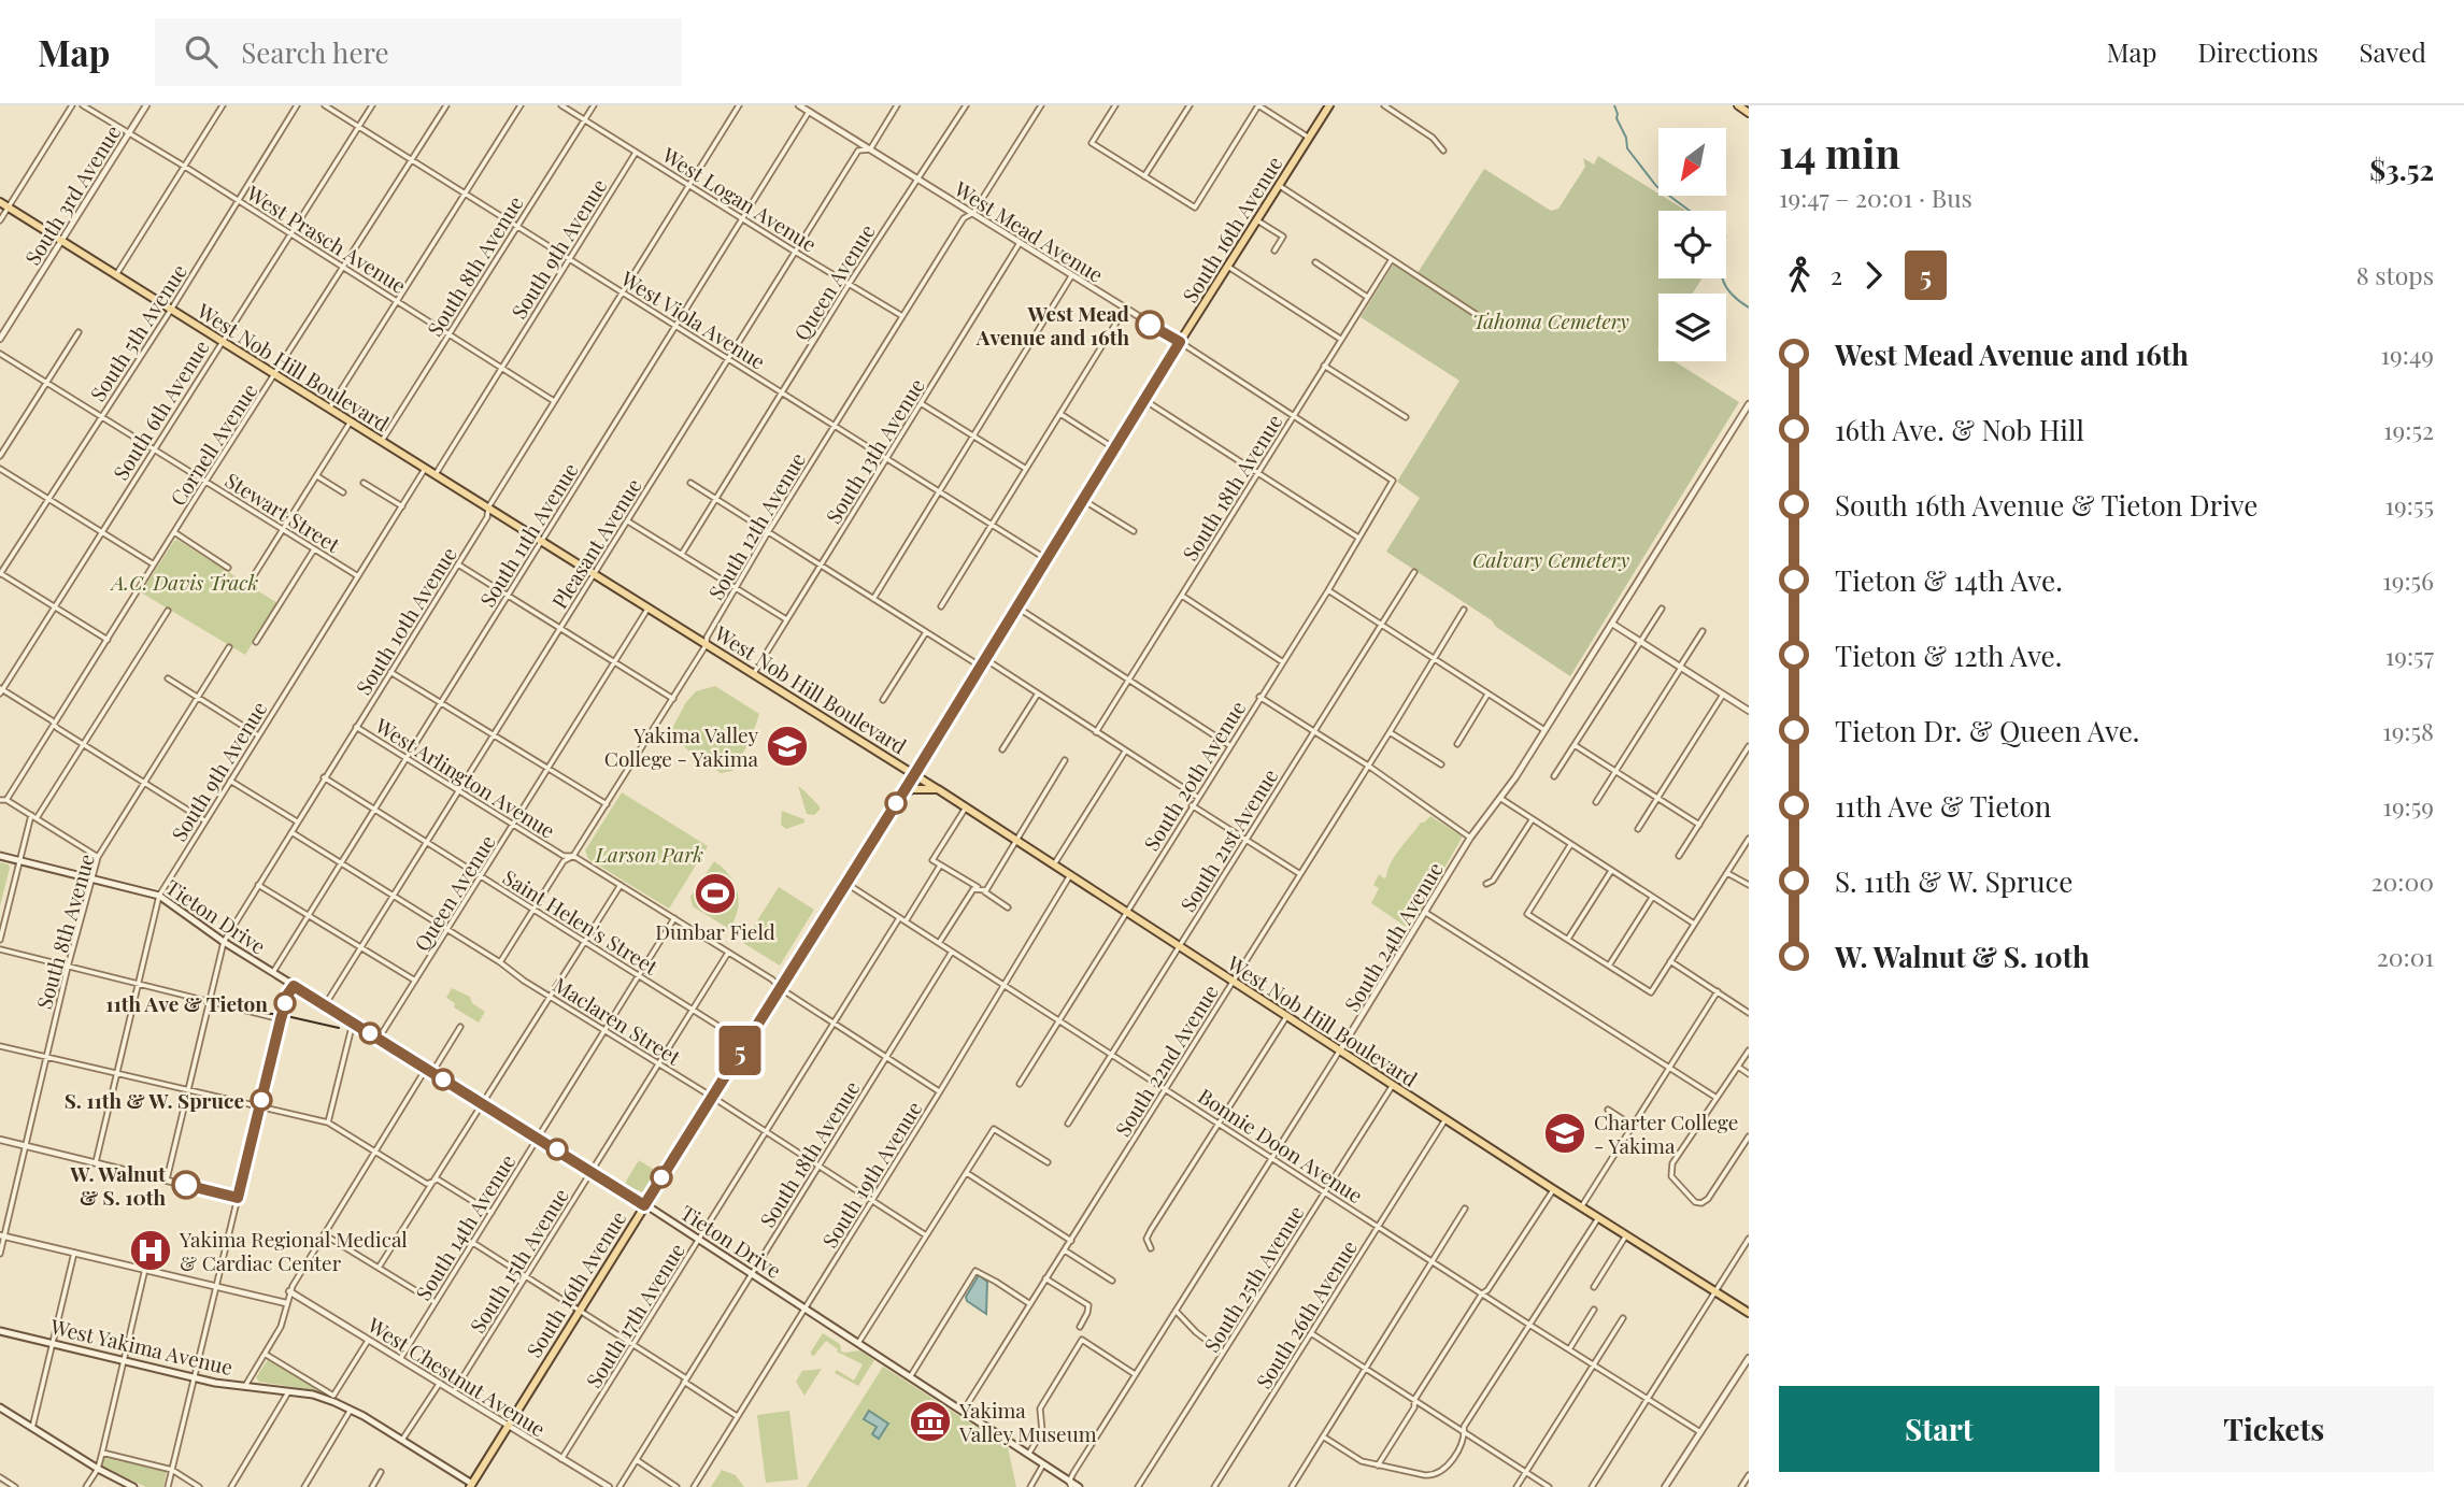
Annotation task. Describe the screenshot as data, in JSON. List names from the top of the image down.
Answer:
{
  "streets": {
    "main road": [
      "South 16th Avenue",
      "West Nob Hill Boulevard",
      "Tieton Drive",
      "West Yakima Avenue"
    ],
    "street": [
      "South 3rd Avenue",
      "West Logan Avenue",
      "West Mead Avenue",
      "West Prasch Avenue",
      "South 9th Avenue",
      "South 8th Avenue",
      "Queen Avenue",
      "West Viola Avenue",
      "South 5th Avenue",
      "South 6th Avenue",
      "Cornell Avenue",
      "South 13th Avenue",
      "South 18th Avenue",
      "Stewart Street",
      "South 12th Avenue",
      "South 11th Avenue",
      "Pleasant Avenue",
      "South 10th Avenue",
      "South 20th Avenue",
      "West Arlington Avenue",
      "South 21st Avenue",
      "Saint Helen's Street",
      "South 24th Avenue",
      "Maclaren Street",
      "South 22nd Avenue",
      "Bonnie Doon Avenue",
      "South 19th Avenue",
      "South 14th Avenue",
      "South 15th Avenue",
      "South 25th Avenue",
      "South 26th Avenue",
      "South 17th Avenue",
      "West Chestnut Avenue"
    ]
  },
  "crossings": [
    ["South 3rd Avenue", "West Prasch Avenue"],
    ["South 3rd Avenue", "West Nob Hill Boulevard"],
    ["West Logan Avenue", "South 9th Avenue"],
    ["West Logan Avenue", "South 8th Avenue"],
    ["West Logan Avenue", "Queen Avenue"],
    ["West Logan Avenue", "South 12th Avenue"],
    ["West Logan Avenue", "South 11th Avenue"],
    ["West Logan Avenue", "Pleasant Avenue"],
    ["West Logan Avenue", "South 10th Avenue"],
    ["South 16th Avenue", "West Mead Avenue"],
    ["South 16th Avenue", "West Viola Avenue"],
    ["South 16th Avenue", "West Nob Hill Boulevard"],
    ["South 16th Avenue", "West Arlington Avenue"],
    ["South 16th Avenue", "Tieton Drive"],
    ["South 16th Avenue", "Saint Helen's Street"],
    ["South 16th Avenue", "Maclaren Street"],
    ["South 16th Avenue", "Bonnie Doon Avenue"],
    ["South 16th Avenue", "West Yakima Avenue"],
    ["South 16th Avenue", "West Chestnut Avenue"],
    ["West Mead Avenue", "Queen Avenue"],
    ["West Mead Avenue", "South 13th Avenue"],
    ["West Mead Avenue", "South 18th Avenue"],
    ["West Mead Avenue", "South 12th Avenue"],
    ["West Mead Avenue", "South 11th Avenue"],
    ["West Mead Avenue", "Pleasant Avenue"],
    ["West Mead Avenue", "South 20th Avenue"],
    ["West Prasch Avenue", "South 9th Avenue"],
    ["West Prasch Avenue", "South 8th Avenue"],
    ["West Prasch Avenue", "South 5th Avenue"],
    ["West Prasch Avenue", "South 6th Avenue"],
    ["West Prasch Avenue", "Cornell Avenue"],
    ["West Prasch Avenue", "South 10th Avenue"],
    ["South 9th Avenue", "West Viola Avenue"],
    ["South 9th Avenue", "West Nob Hill Boulevard"],
    ["South 9th Avenue", "Stewart Street"],
    ["South 9th Avenue", "Tieton Drive"],
    ["South 8th Avenue", "West Viola Avenue"],
    ["South 8th Avenue", "West Nob Hill Boulevard"],
    ["South 8th Avenue", "Tieton Drive"],
    ["Queen Avenue", "West Viola Avenue"],
    ["Queen Avenue", "West Nob Hill Boulevard"],
    ["Queen Avenue", "West Arlington Avenue"],
    ["Queen Avenue", "Tieton Drive"],
    ["Queen Avenue", "Saint Helen's Street"],
    ["Queen Avenue", "Maclaren Street"],
    ["West Viola Avenue", "South 6th Avenue"],
    ["West Viola Avenue", "Cornell Avenue"],
    ["West Viola Avenue", "South 13th Avenue"],
    ["West Viola Avenue", "South 12th Avenue"],
    ["West Viola Avenue", "South 11th Avenue"],
    ["West Viola Avenue", "Pleasant Avenue"],
    ["West Viola Avenue", "South 10th Avenue"],
    ["South 5th Avenue", "West Nob Hill Boulevard"],
    ["South 5th Avenue", "Stewart Street"],
    ["West Nob Hill Boulevard", "South 6th Avenue"],
    ["West Nob Hill Boulevard", "Cornell Avenue"],
    ["West Nob Hill Boulevard", "South 13th Avenue"],
    ["West Nob Hill Boulevard", "South 12th Avenue"],
    ["West Nob Hill Boulevard", "South 11th Avenue"],
    ["West Nob Hill Boulevard", "Pleasant Avenue"],
    ["West Nob Hill Boulevard", "South 10th Avenue"],
    ["West Nob Hill Boulevard", "South 20th Avenue"],
    ["West Nob Hill Boulevard", "South 21st Avenue"],
    ["West Nob Hill Boulevard", "South 24th Avenue"],
    ["West Nob Hill Boulevard", "South 22nd Avenue"],
    ["West Nob Hill Boulevard", "South 19th Avenue"],
    ["West Nob Hill Boulevard", "South 25th Avenue"],
    ["West Nob Hill Boulevard", "South 26th Avenue"],
    ["South 6th Avenue", "Stewart Street"],
    ["Cornell Avenue", "Stewart Street"],
    ["South 18th Avenue", "West Arlington Avenue"],
    ["South 18th Avenue", "Tieton Drive"],
    ["South 18th Avenue", "Maclaren Street"],
    ["South 18th Avenue", "Bonnie Doon Avenue"],
    ["South 12th Avenue", "West Arlington Avenue"],
    ["South 12th Avenue", "Saint Helen's Street"],
    ["South 12th Avenue", "Maclaren Street"],
    ["South 11th Avenue", "West Arlington Avenue"],
    ["South 11th Avenue", "Tieton Drive"],
    ["South 11th Avenue", "Saint Helen's Street"],
    ["South 11th Avenue", "Maclaren Street"],
    ["Pleasant Avenue", "West Arlington Avenue"],
    ["Pleasant Avenue", "Tieton Drive"],
    ["Pleasant Avenue", "Saint Helen's Street"],
    ["Pleasant Avenue", "Maclaren Street"],
    ["South 10th Avenue", "West Arlington Avenue"],
    ["South 10th Avenue", "Tieton Drive"],
    ["South 10th Avenue", "Saint Helen's Street"],
    ["South 10th Avenue", "Maclaren Street"],
    ["South 20th Avenue", "Bonnie Doon Avenue"],
    ["West Arlington Avenue", "South 19th Avenue"],
    ["West Arlington Avenue", "South 14th Avenue"],
    ["West Arlington Avenue", "South 15th Avenue"],
    ["West Arlington Avenue", "South 17th Avenue"],
    ["South 21st Avenue", "Bonnie Doon Avenue"],
    ["Tieton Drive", "South 24th Avenue"],
    ["Tieton Drive", "South 22nd Avenue"],
    ["Tieton Drive", "South 19th Avenue"],
    ["Tieton Drive", "South 14th Avenue"],
    ["Tieton Drive", "South 15th Avenue"],
    ["Tieton Drive", "South 17th Avenue"],
    ["Saint Helen's Street", "South 14th Avenue"],
    ["Saint Helen's Street", "South 15th Avenue"],
    ["South 24th Avenue", "Bonnie Doon Avenue"],
    ["Maclaren Street", "South 19th Avenue"],
    ["Maclaren Street", "South 14th Avenue"],
    ["Maclaren Street", "South 15th Avenue"],
    ["Maclaren Street", "South 17th Avenue"],
    ["South 22nd Avenue", "Bonnie Doon Avenue"],
    ["Bonnie Doon Avenue", "South 19th Avenue"],
    ["Bonnie Doon Avenue", "South 25th Avenue"],
    ["Bonnie Doon Avenue", "South 26th Avenue"],
    ["Bonnie Doon Avenue", "South 17th Avenue"],
    ["South 14th Avenue", "West Chestnut Avenue"],
    ["South 15th Avenue", "West Chestnut Avenue"],
    ["South 17th Avenue", "West Chestnut Avenue"]
  ],
  "parks": [
    "Tahoma Cemetery",
    "Calvary Cemetery",
    "A.C. Davis Track",
    "Larson Park"
  ],
  "places": {
    "other": [
      "West Mead Avenue and 16th",
      "11th Ave & Tieton",
      "S. 11th & W. Spruce",
      "W. Walnut & S. 10th"
    ],
    "school or university": ["Yakima Valley College - Yakima", "Charter College - Yakima"],
    "sports": ["Dunbar Field"],
    "hospital": ["Yakima Regional Medical & Cardiac Center"],
    "museum": ["Yakima Valley Museum"]
  },
  "lines": ["bus line 5"],
  "north": "bottom left",
  "page": {
    "header": "Map",
    "search": "Search here",
    "nav": ["Map", "Directions", "Saved"],
    "on_map": "5",
    "heading": ["14 min", "19:47 – 20:01 · Bus", "$3.52"],
    "legs": ["2", "5", "8 stops"],
    "list": [
      {
        "name": "West Mead Avenue and 16th",
        "value": "19:49"
      },
      {
        "name": "16th Ave. & Nob Hill",
        "value": "19:52"
      },
      {
        "name": "South 16th Avenue & Tieton Drive",
        "value": "19:55"
      },
      {
        "name": "Tieton & 14th Ave.",
        "value": "19:56"
      },
      {
        "name": "Tieton & 12th Ave.",
        "value": "19:57"
      },
      {
        "name": "Tieton Dr. & Queen Ave.",
        "value": "19:58"
      },
      {
        "name": "11th Ave & Tieton",
        "value": "19:59"
      },
      {
        "name": "S. 11th & W. Spruce",
        "value": "20:00"
      },
      {
        "name": "W. Walnut & S. 10th",
        "value": "20:01"
      }
    ],
    "buttons": ["Start", "Tickets"]
  }
}
